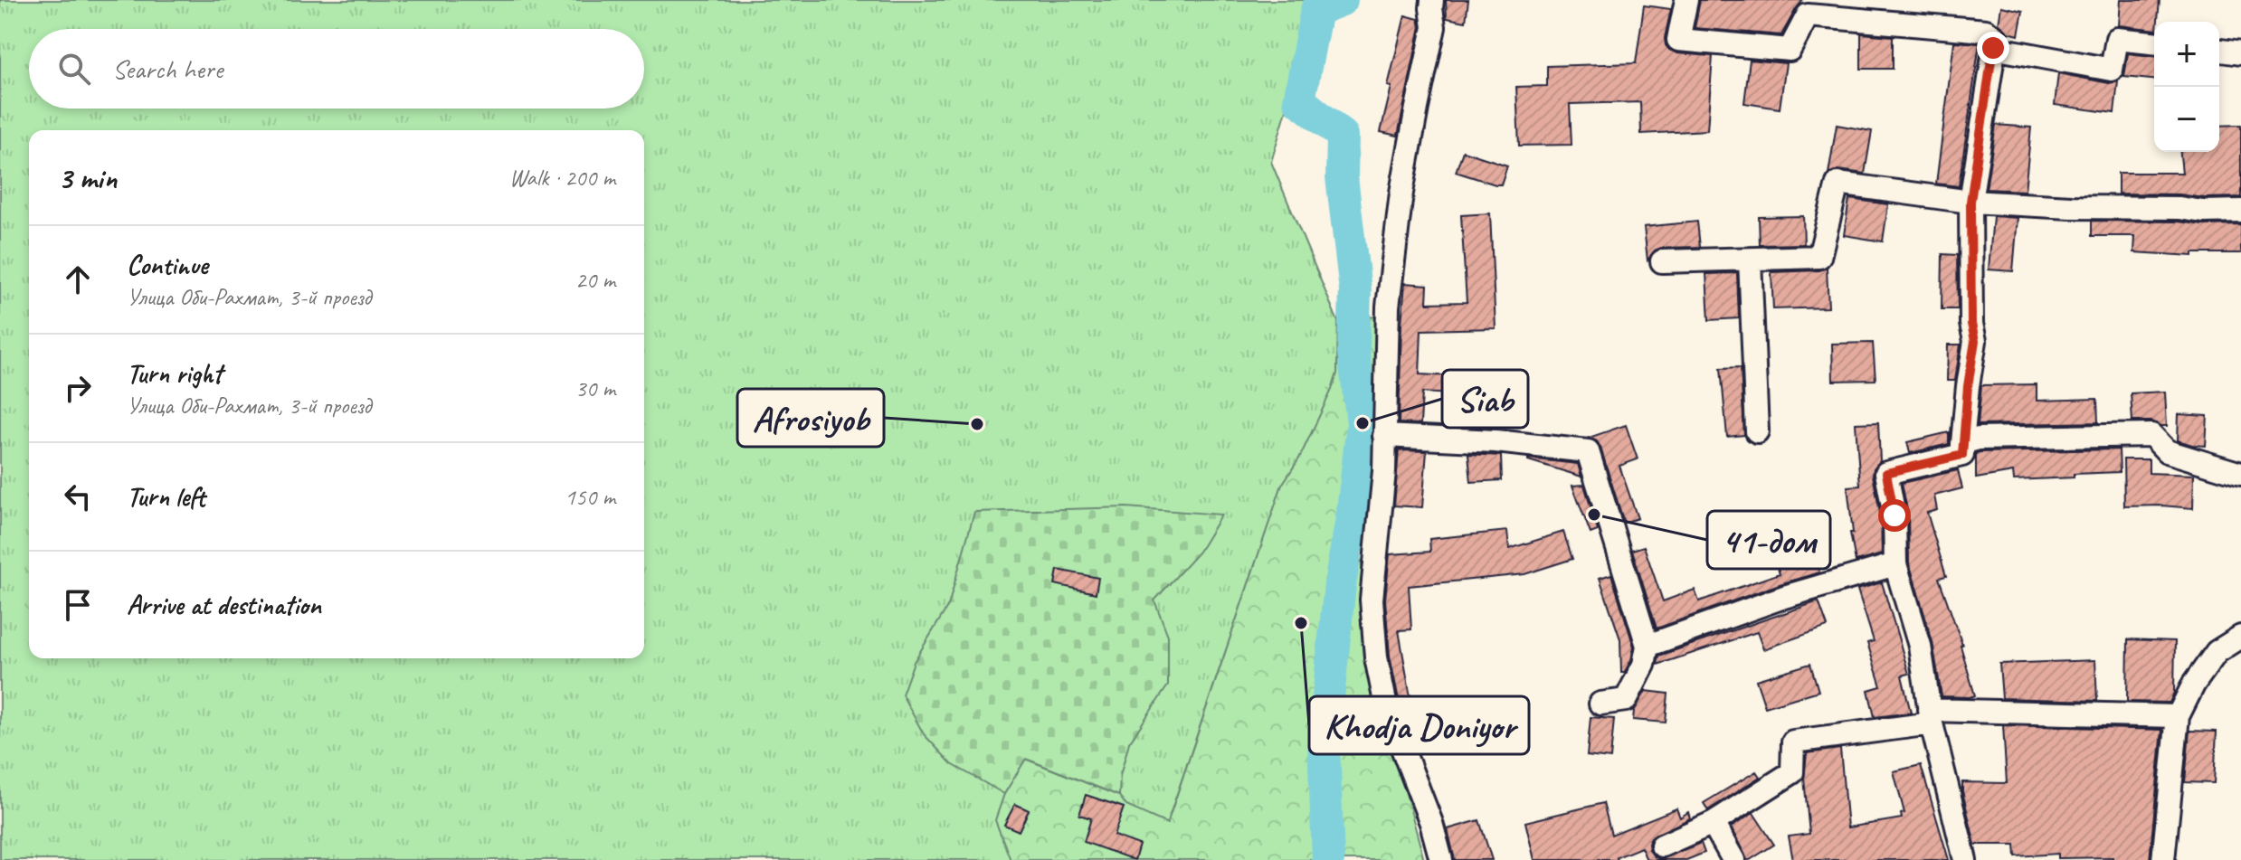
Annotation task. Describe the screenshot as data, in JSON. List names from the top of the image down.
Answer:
{
  "places": [
    "Siab",
    "Afrosiyob",
    "41-дом",
    "Khodja Doniyor"
  ],
  "page": {
    "map_buttons": ["+", "−"],
    "search": "Search here",
    "heading": ["3 min", "Walk · 200 m"],
    "list": [
      ["Continue", "Улица Оби-Рахмат, 3-й проезд", "20 m"],
      ["Turn right", "Улица Оби-Рахмат, 3-й проезд", "30 m"],
      ["Turn left", "150 m"],
      "Arrive at destination"
    ]
  }
}
